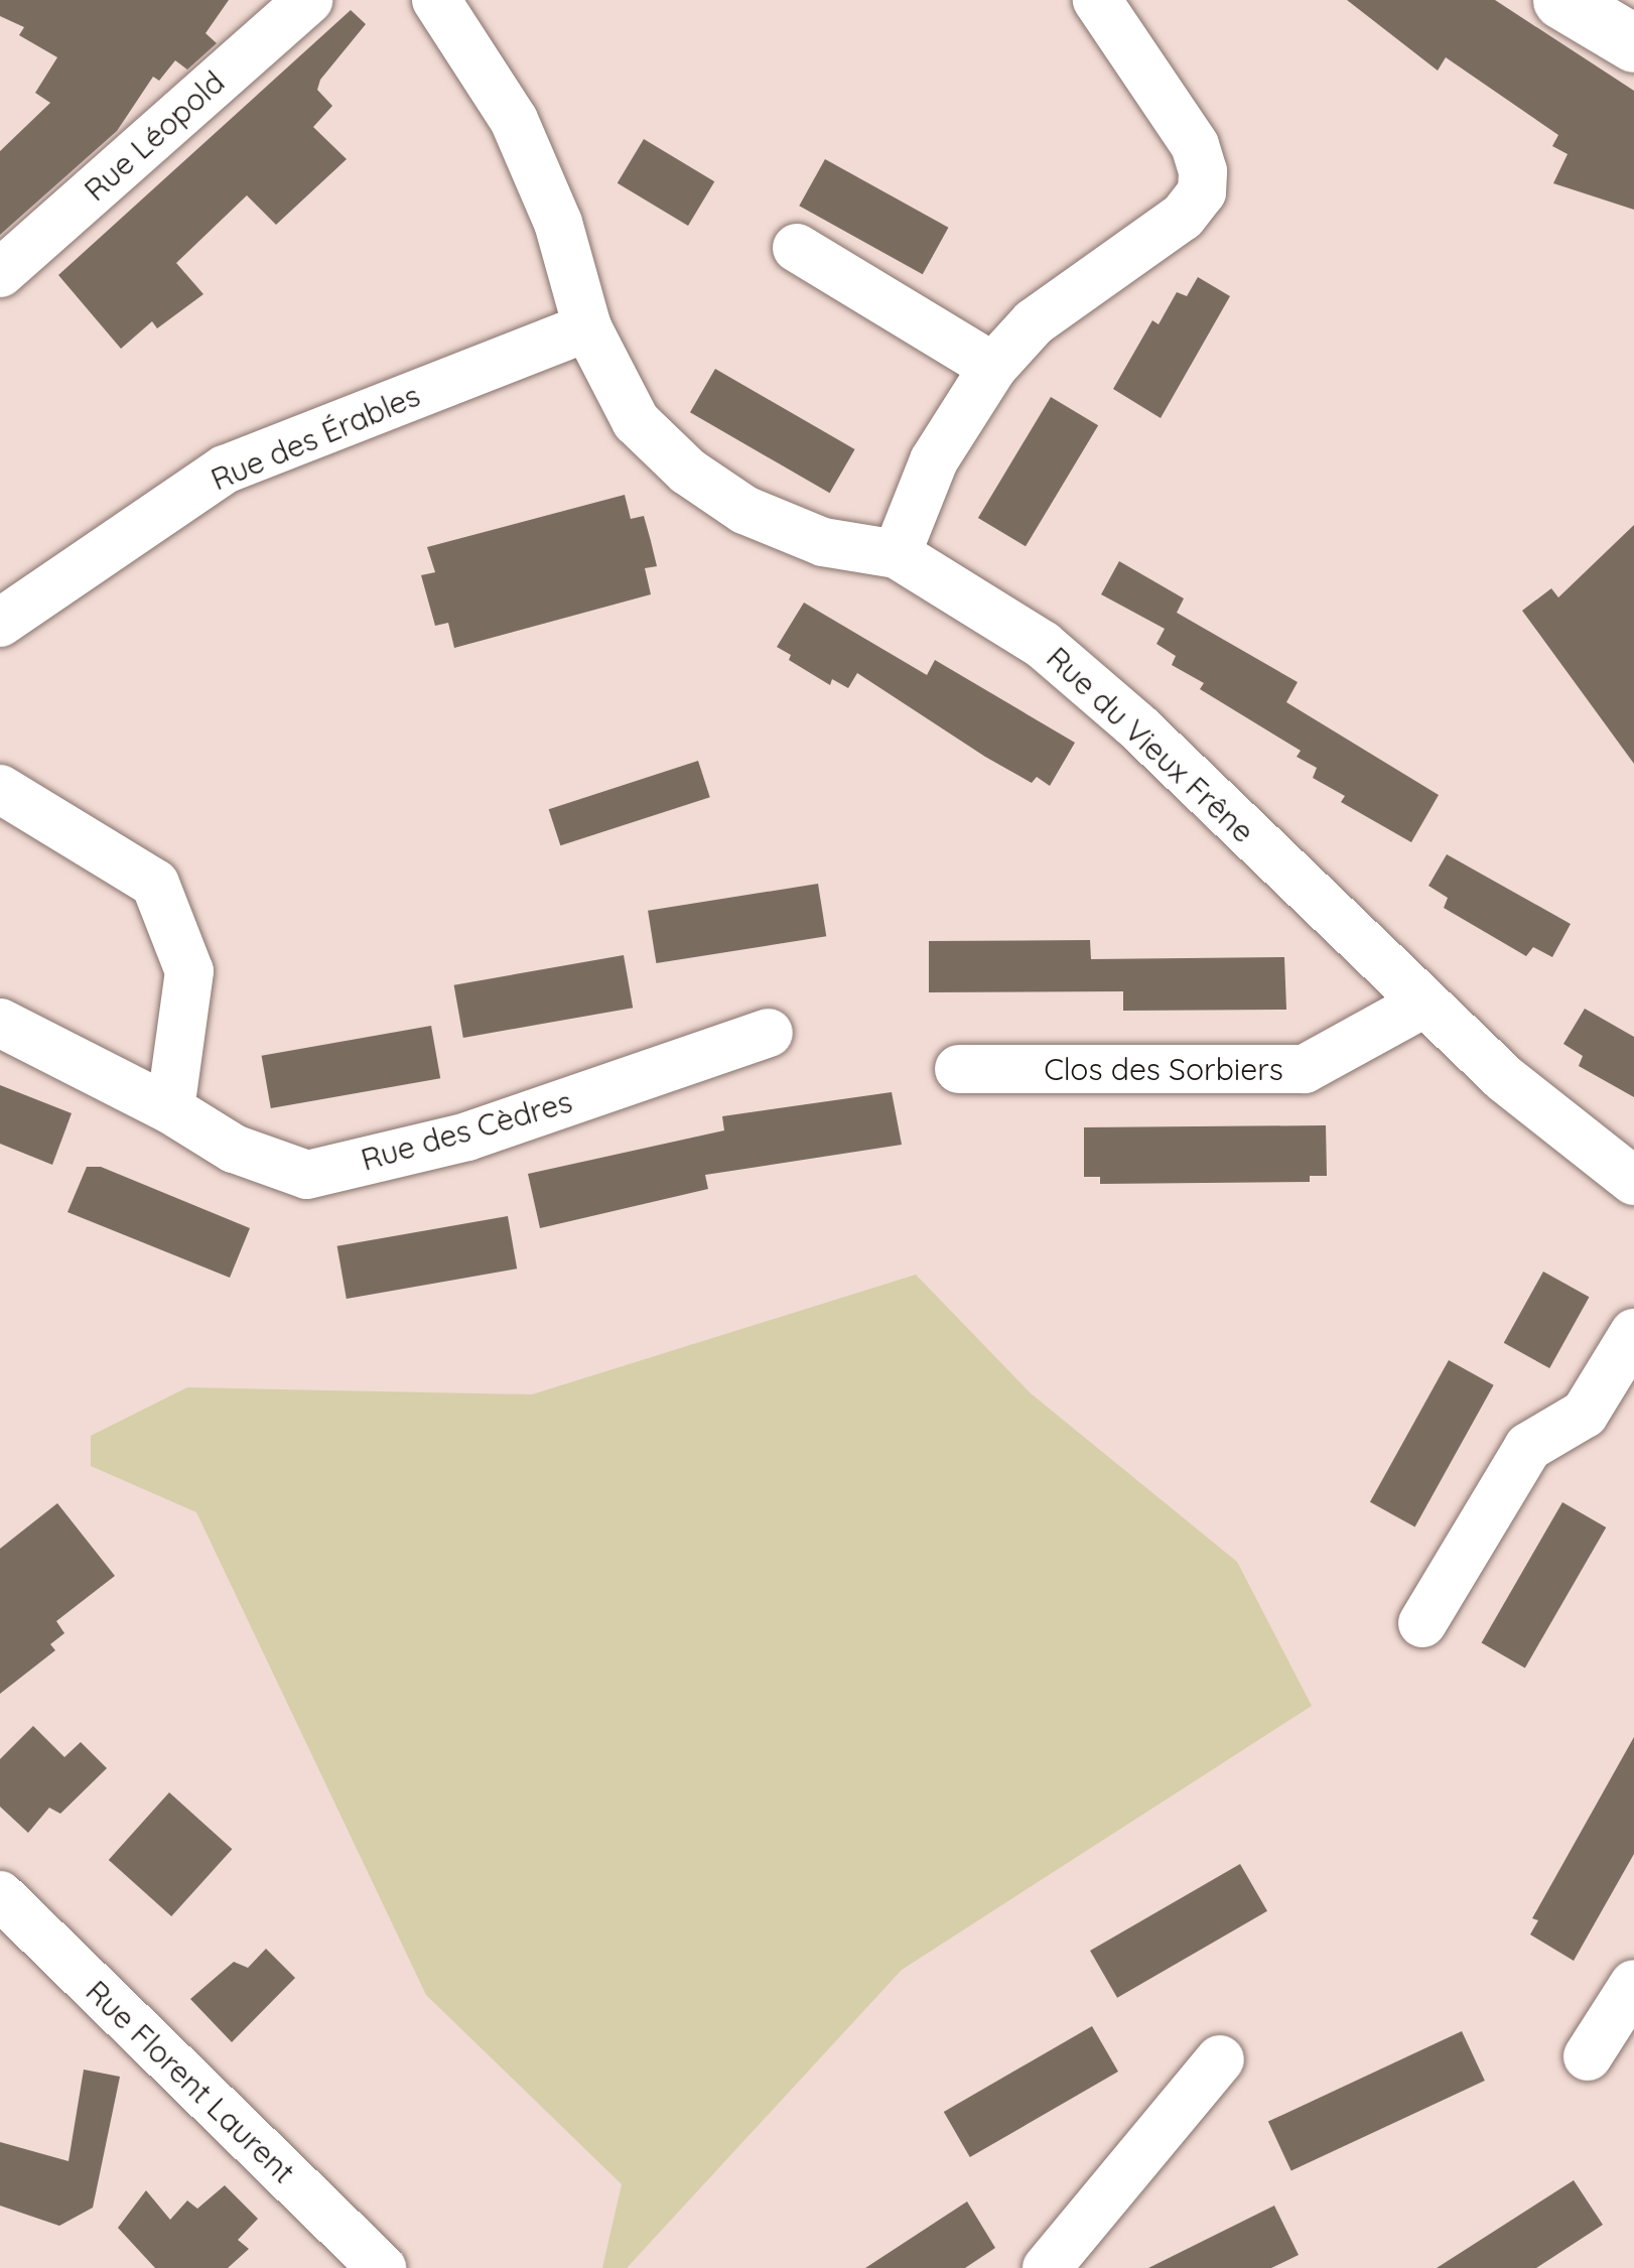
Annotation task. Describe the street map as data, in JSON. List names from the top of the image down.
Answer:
{
  "streets": {
    "street": [
      "Rue Léopold",
      "Rue des Érables",
      "Rue du Vieux Frêne",
      "Clos des Sorbiers",
      "Rue des Cèdres",
      "Rue Florent Laurent"
    ]
  },
  "crossings": [
    ["Rue des Érables", "Rue du Vieux Frêne"],
    ["Rue du Vieux Frêne", "Clos des Sorbiers"]
  ]
}
